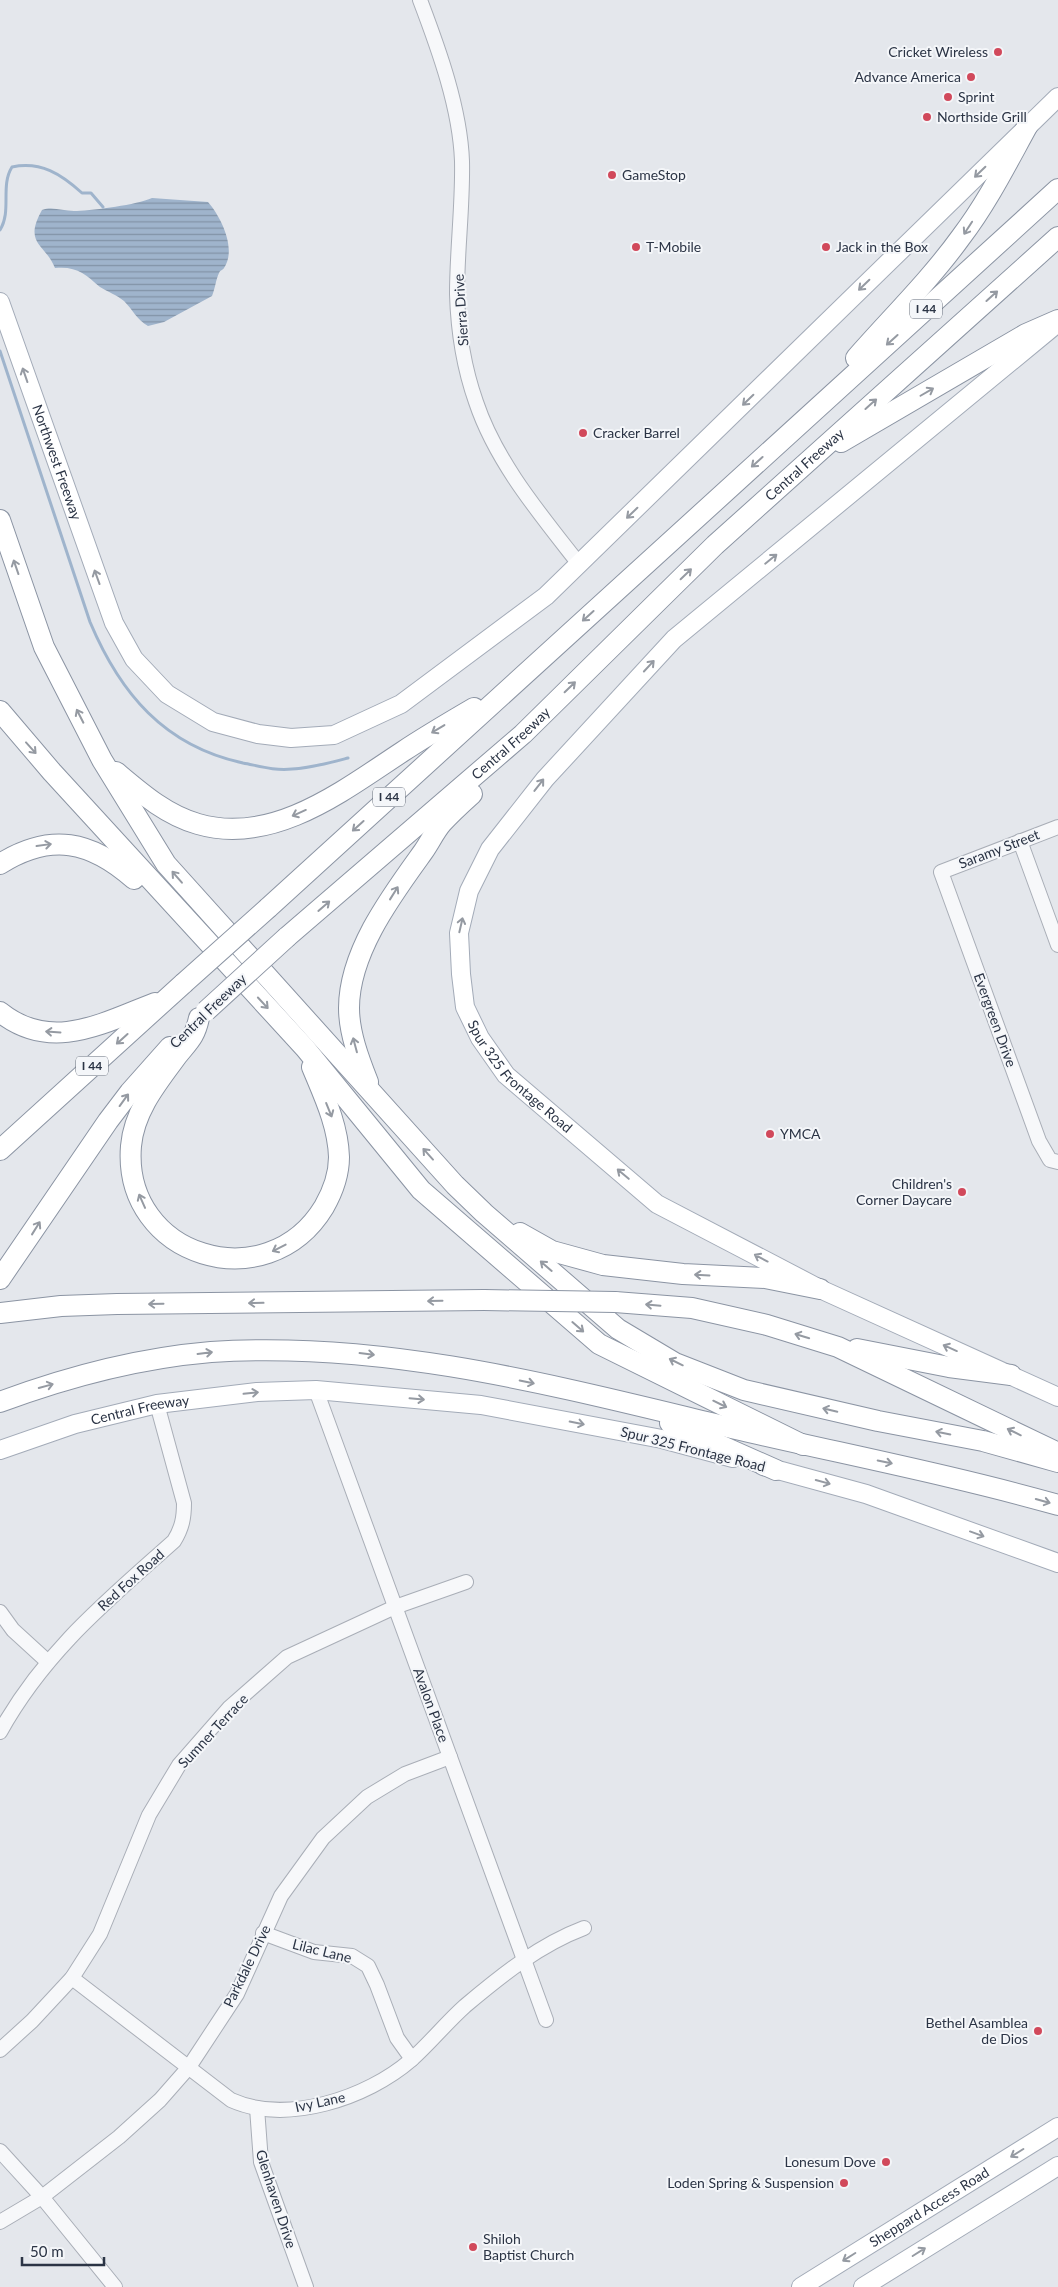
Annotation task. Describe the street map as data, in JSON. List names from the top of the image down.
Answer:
{
  "streets": {
    "highway": ["I 44", "Central Freeway"],
    "main road": ["Northwest Freeway", "Spur 325 Frontage Road", "Sheppard Access Road"],
    "street": [
      "Sierra Drive",
      "Saramy Street",
      "Evergreen Drive",
      "Red Fox Road",
      "Avalon Place",
      "Sumner Terrace",
      "Lilac Lane",
      "Parkdale Drive",
      "Ivy Lane",
      "Glenhaven Drive"
    ]
  },
  "crossings": [
    ["Sierra Drive", "Northwest Freeway"],
    ["Central Freeway", "Spur 325 Frontage Road"],
    ["Central Freeway", "Red Fox Road"],
    ["Central Freeway", "Avalon Place"],
    ["Saramy Street", "Evergreen Drive"],
    ["Spur 325 Frontage Road", "Avalon Place"],
    ["Avalon Place", "Sumner Terrace"],
    ["Avalon Place", "Parkdale Drive"],
    ["Avalon Place", "Ivy Lane"],
    ["Sumner Terrace", "Ivy Lane"],
    ["Lilac Lane", "Parkdale Drive"],
    ["Lilac Lane", "Ivy Lane"],
    ["Parkdale Drive", "Ivy Lane"],
    ["Ivy Lane", "Glenhaven Drive"]
  ],
  "places": [
    "Cricket Wireless",
    "Advance America",
    "Sprint",
    "Northside Grill",
    "GameStop",
    "T-Mobile",
    "Jack in the Box",
    "Cracker Barrel",
    "YMCA",
    "Children's Corner Daycare",
    "Bethel Asamblea de Dios",
    "Lonesum Dove",
    "Loden Spring & Suspension",
    "Shiloh Baptist Church"
  ],
  "scale_bar": "50 m"
}
